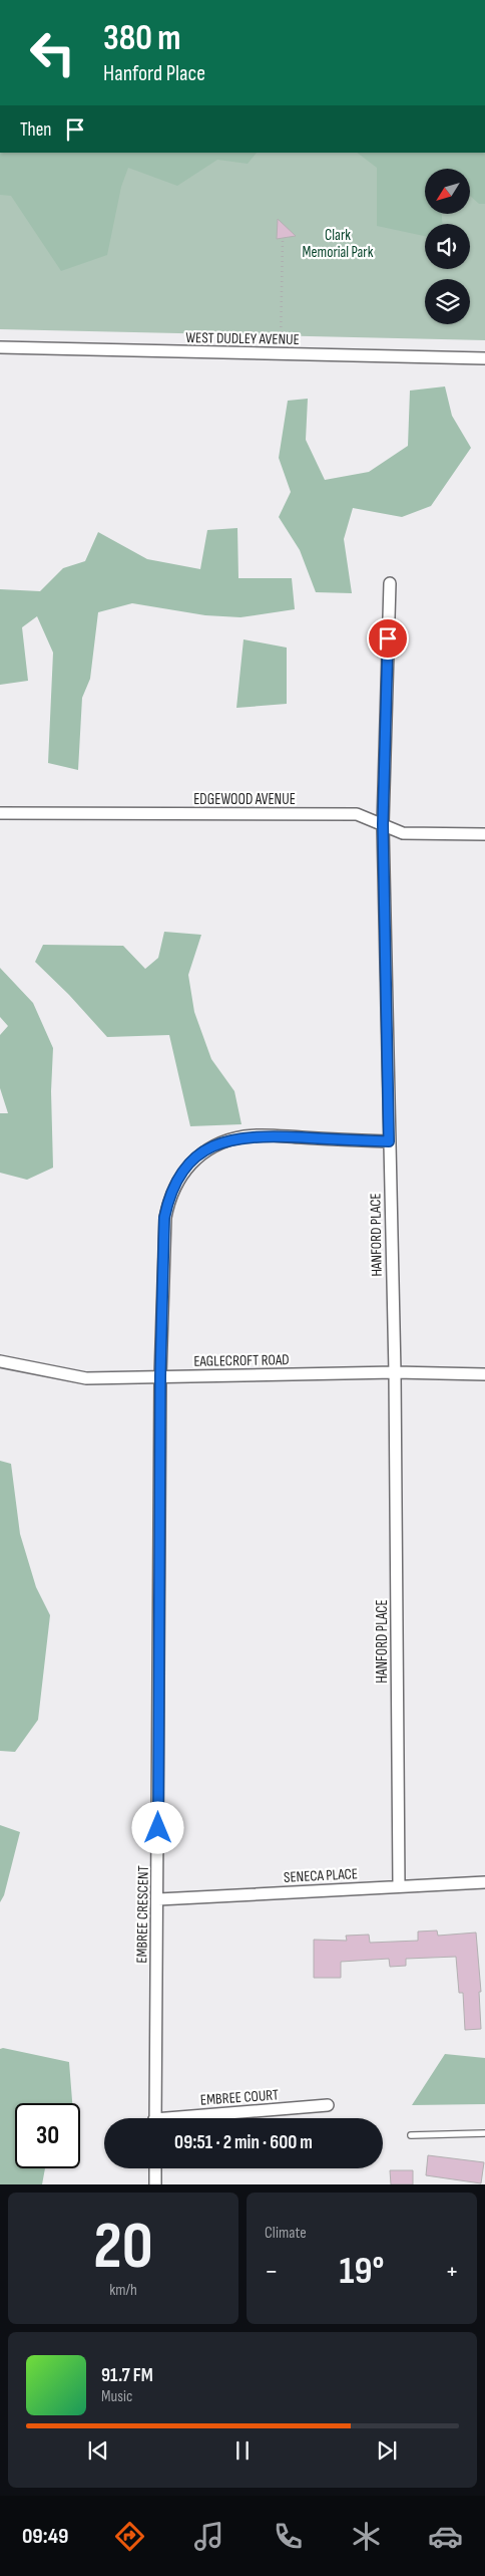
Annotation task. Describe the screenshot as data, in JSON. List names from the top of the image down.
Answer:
{
  "streets": {
    "street": [
      "WEST DUDLEY AVENUE",
      "EDGEWOOD AVENUE",
      "HANFORD PLACE",
      "EAGLECROFT ROAD",
      "SENECA PLACE",
      "EMBREE CRESCENT",
      "EMBREE COURT"
    ]
  },
  "crossings": [
    ["EDGEWOOD AVENUE", "HANFORD PLACE"],
    ["HANFORD PLACE", "EAGLECROFT ROAD"],
    ["HANFORD PLACE", "SENECA PLACE"],
    ["HANFORD PLACE", "EMBREE CRESCENT"],
    ["EAGLECROFT ROAD", "EMBREE CRESCENT"],
    ["SENECA PLACE", "EMBREE CRESCENT"]
  ],
  "parks": ["Clark Memorial Park"],
  "north": "bottom left",
  "page": {
    "turn": ["380 m", "Hanford Place"],
    "then": "Then",
    "limit": "30",
    "trip": "09:51 · 2 min · 600 m",
    "tile": [
      ["20", "km/h"],
      "Climate"
    ],
    "heat": ["−", "19°", "+"],
    "song": ["91.7 FM", "Music"],
    "tabs": "09:49"
  }
}
